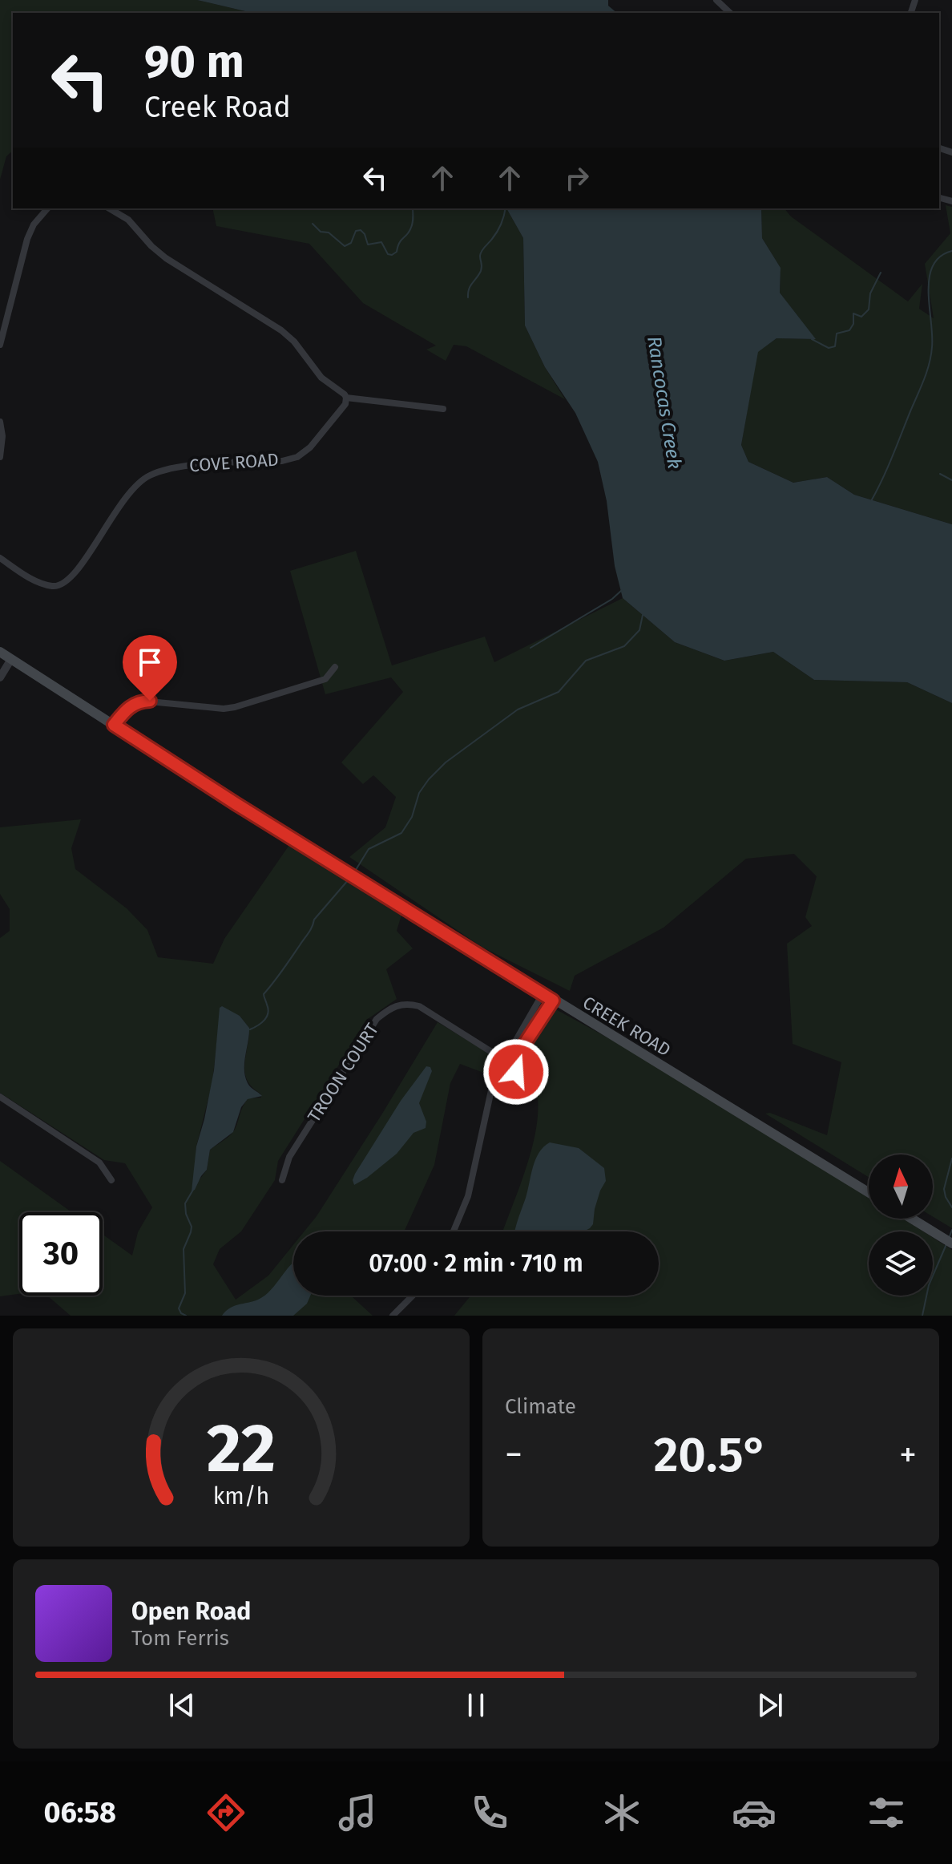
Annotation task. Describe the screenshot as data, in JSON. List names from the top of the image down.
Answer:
{
  "streets": {
    "main road": ["CREEK ROAD"],
    "street": ["COVE ROAD", "TROON COURT"]
  },
  "water": ["Rancocas Creek"],
  "north": "top",
  "page": {
    "turn": ["90 m", "Creek Road"],
    "limit": "30",
    "trip": "07:00 · 2 min · 710 m",
    "tile": "Climate",
    "heat": ["−", "20.5°", "+"],
    "song": ["Open Road", "Tom Ferris"],
    "tabs": "06:58",
    "gauge": ["22", "km/h"]
  }
}
